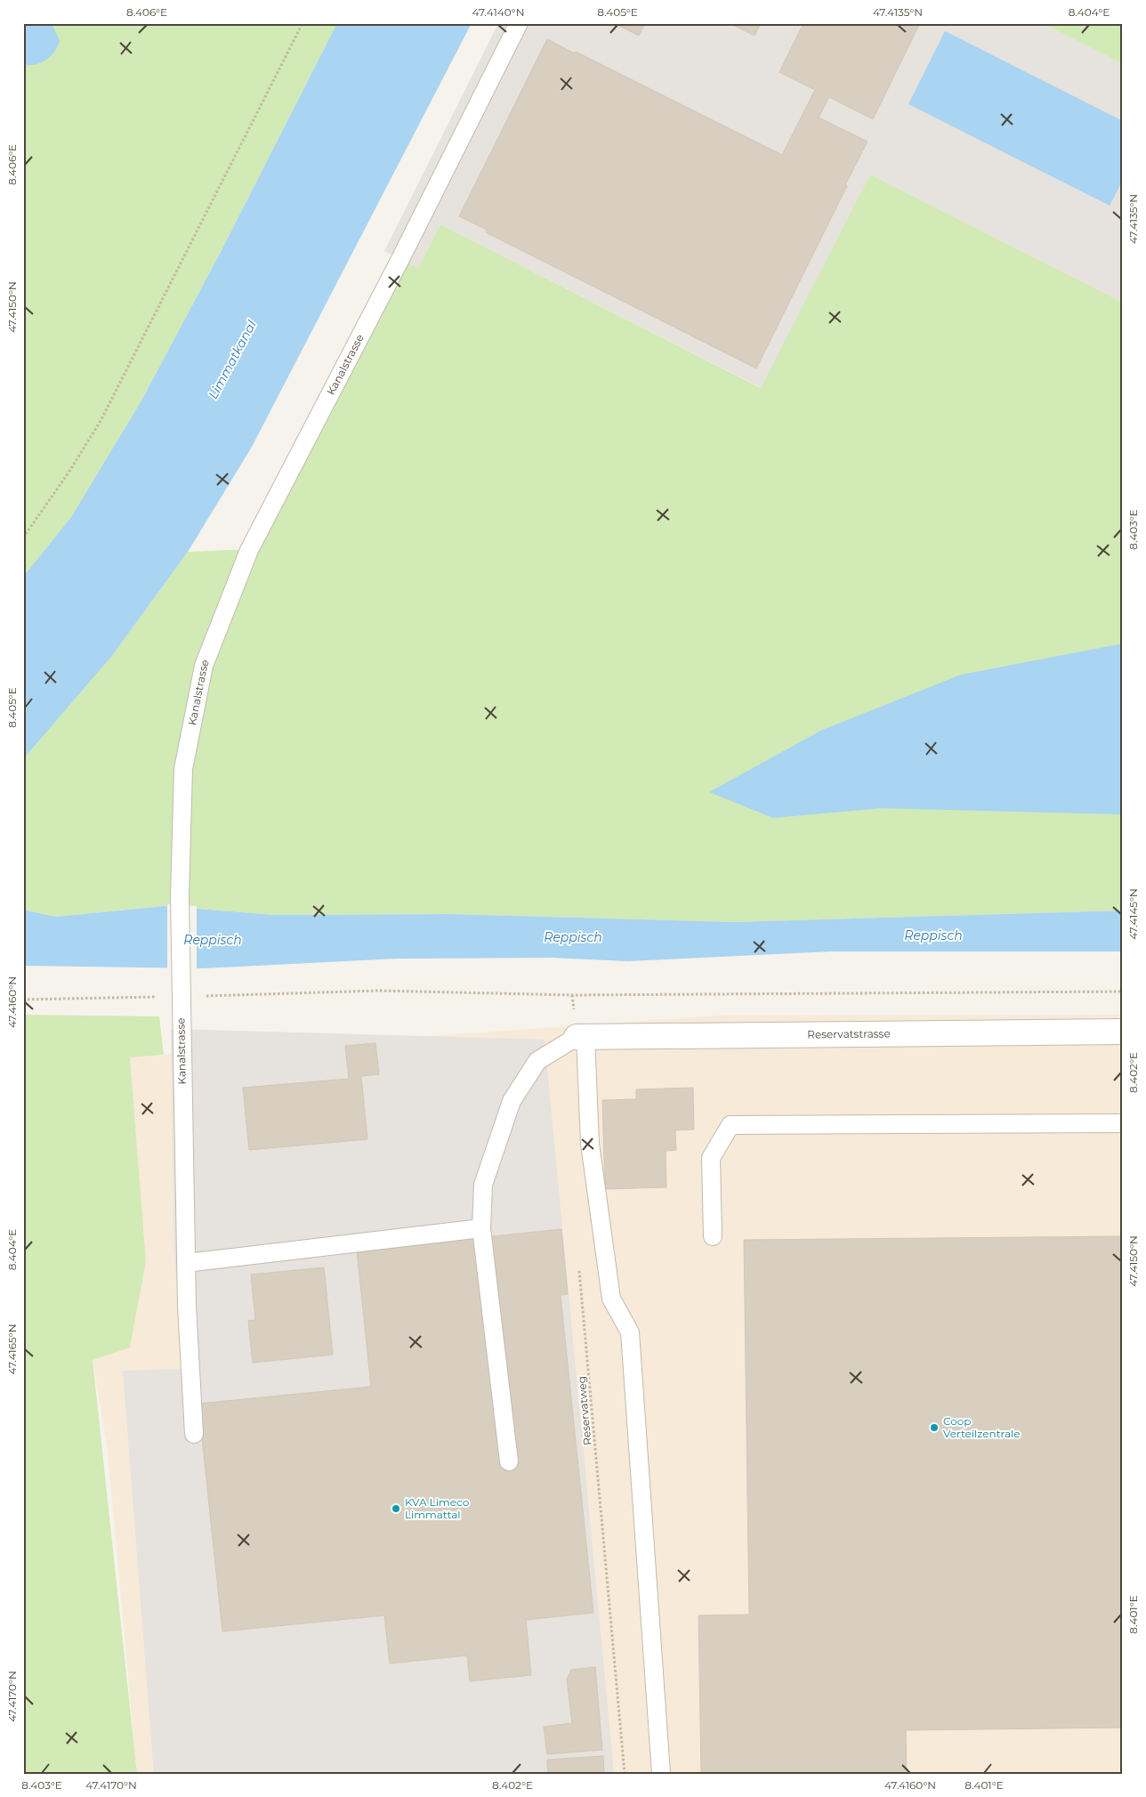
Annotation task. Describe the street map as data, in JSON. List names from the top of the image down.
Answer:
{
  "streets": {
    "street": ["Reservatstrasse"],
    "lane": ["Kanalstrasse"],
    "path": ["Reservatweg"]
  },
  "water": ["Limmatkanal", "Reppisch"],
  "places": ["Coop Verteilzentrale", "KVA Limeco Limmattal"],
  "coordinates": [
    "8.406°E",
    "47.4140°N",
    "8.405°E",
    "47.4135°N",
    "8.404°E",
    "47.4150°N",
    "8.403°E",
    "47.4145°N",
    "47.4160°N",
    "8.402°E",
    "47.4165°N",
    "8.401°E",
    "47.4170°N"
  ]
}
